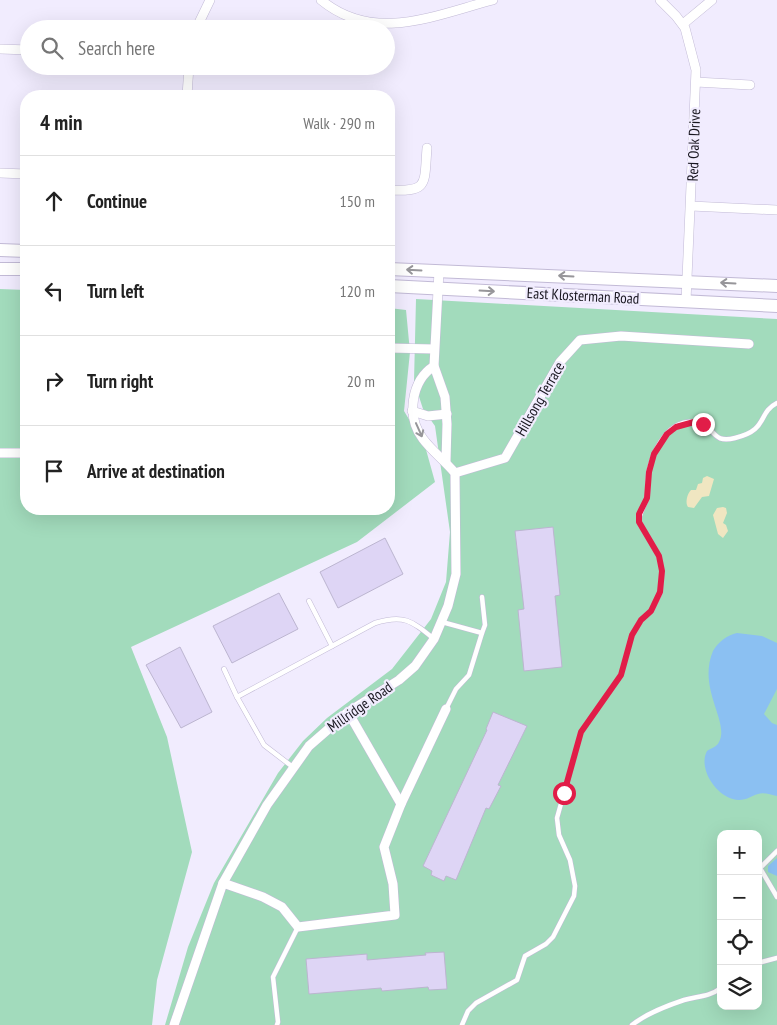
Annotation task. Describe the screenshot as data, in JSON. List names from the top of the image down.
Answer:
{
  "streets": {
    "main road": ["East Klosterman Road"],
    "street": ["Red Oak Drive", "Hillsong Terrace", "Millridge Road"]
  },
  "crossings": [
    ["Red Oak Drive", "East Klosterman Road"],
    ["Hillsong Terrace", "Millridge Road"]
  ],
  "page": {
    "search": "Search here",
    "heading": ["4 min", "Walk · 290 m"],
    "list": [
      ["Continue", "150 m"],
      ["Turn left", "120 m"],
      ["Turn right", "20 m"],
      "Arrive at destination"
    ],
    "map_buttons": ["+", "−"]
  }
}
